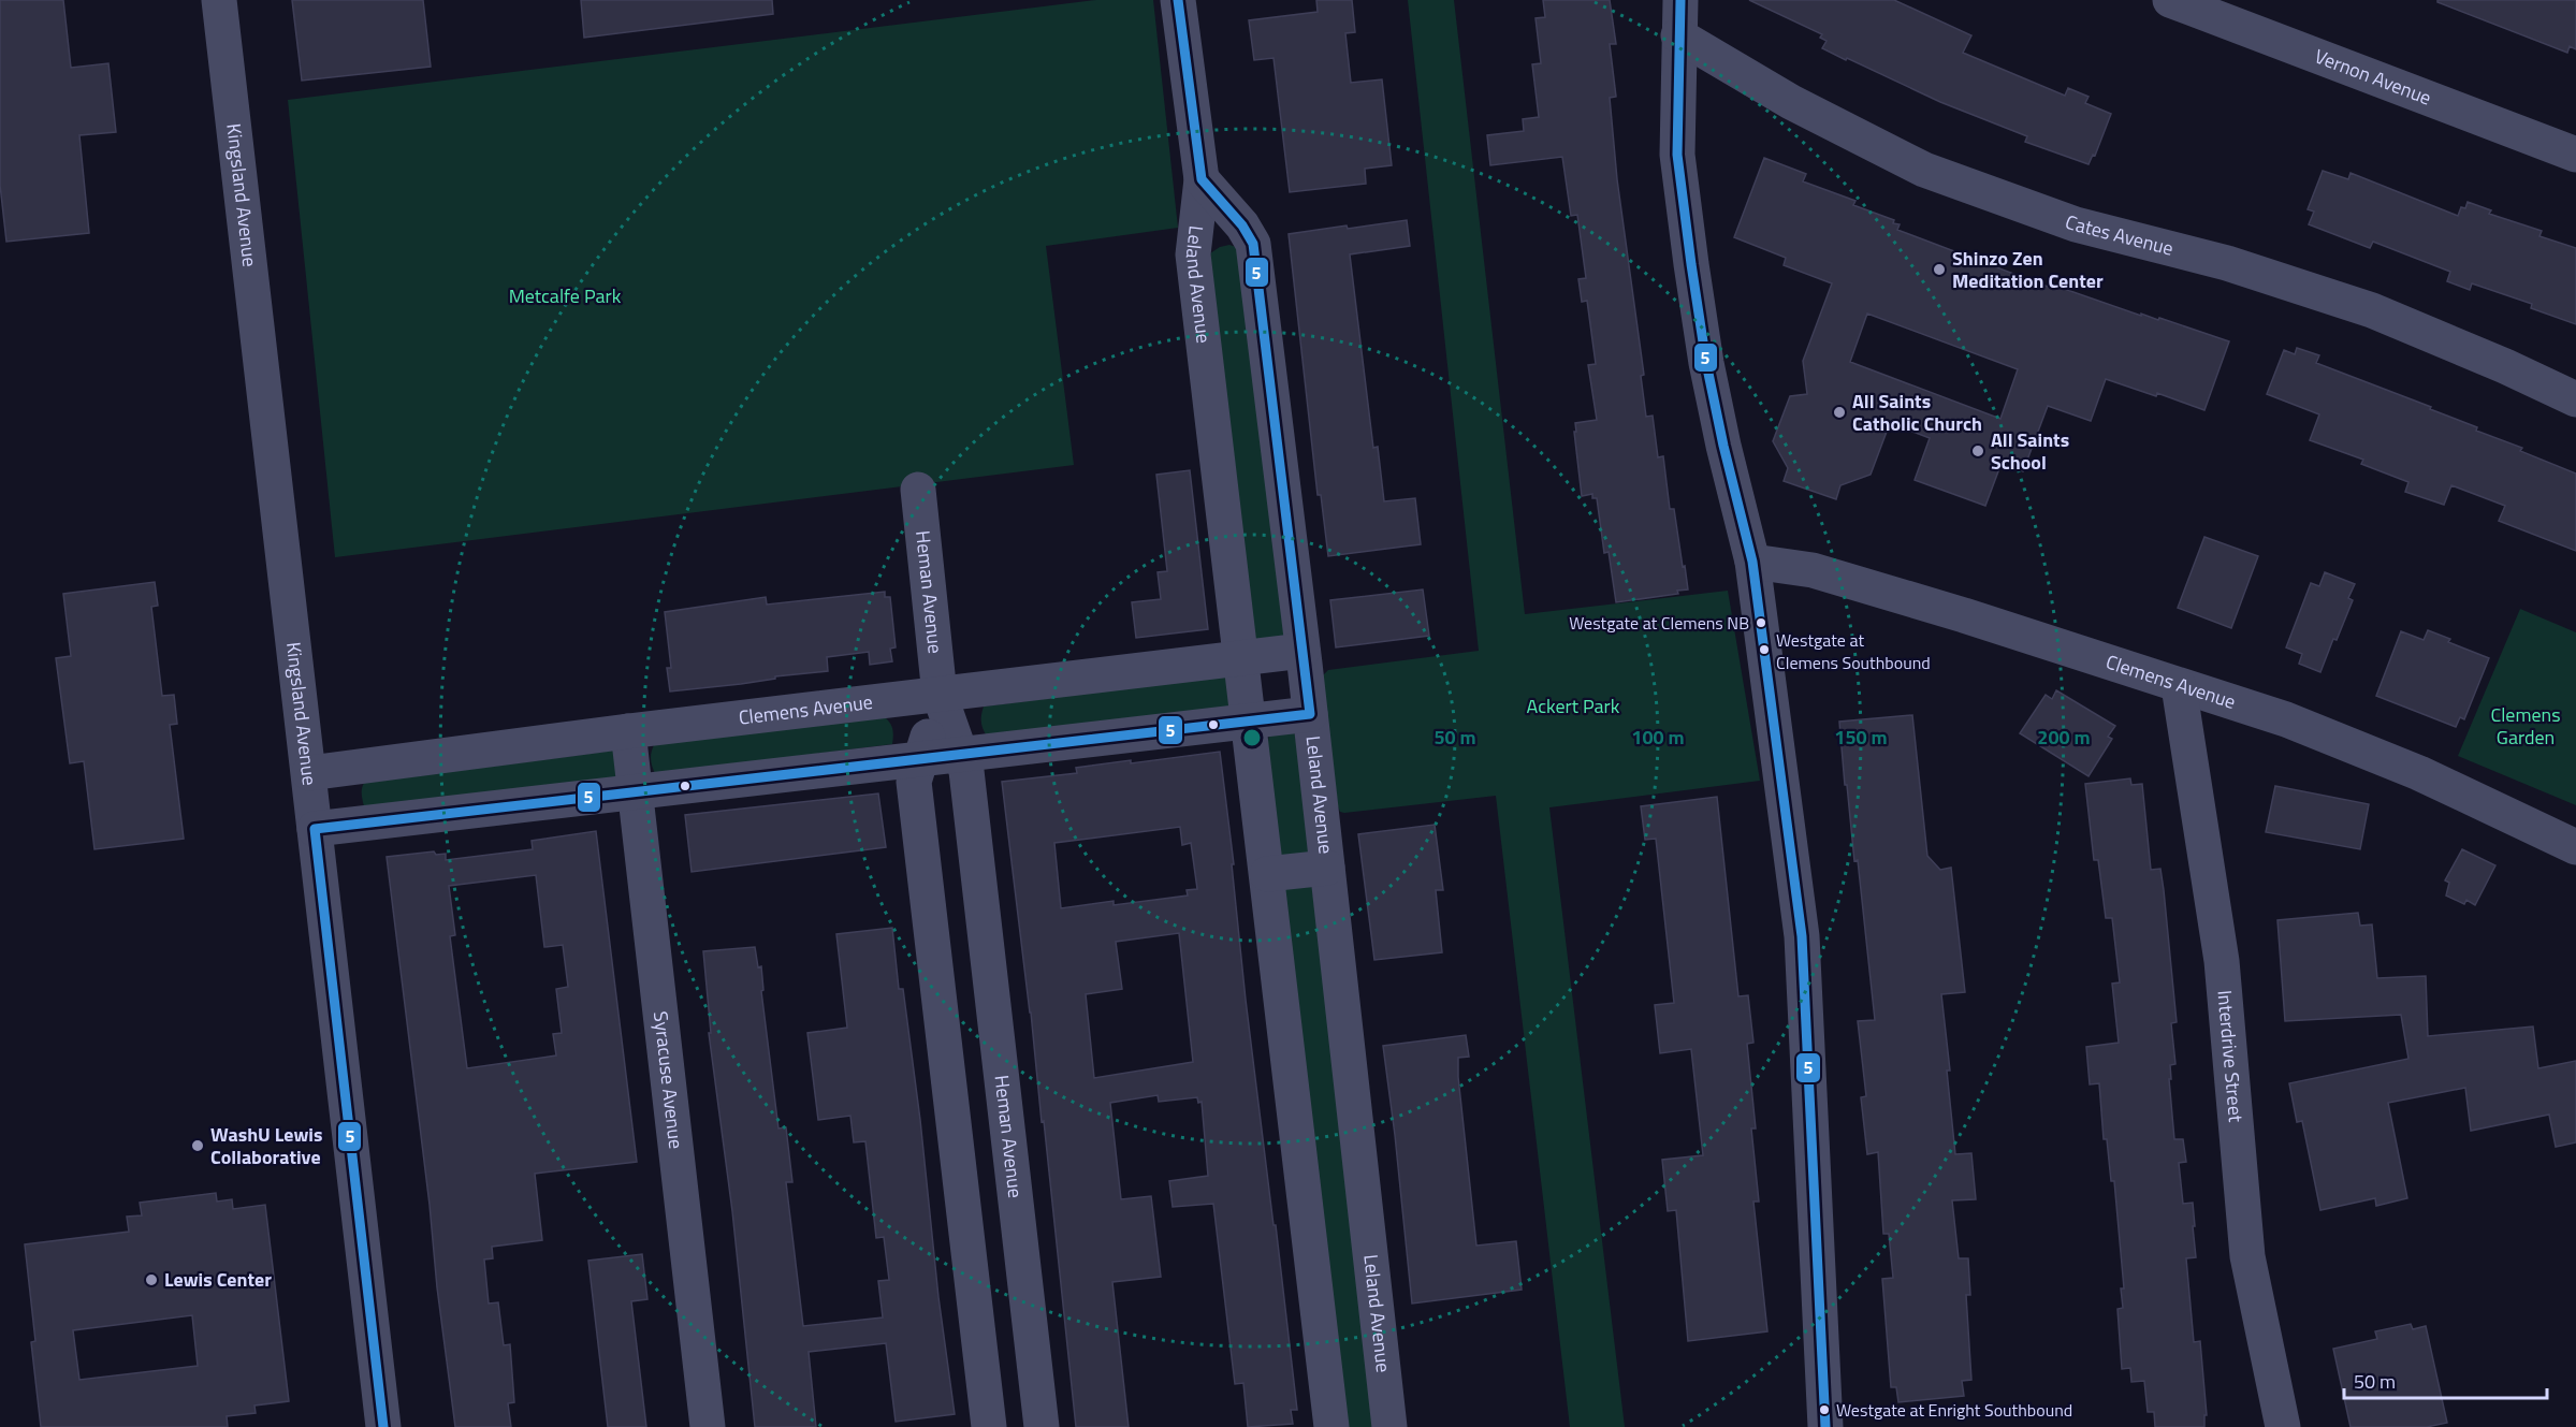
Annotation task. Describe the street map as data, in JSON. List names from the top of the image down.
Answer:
{
  "streets": {
    "street": [
      "Vernon Avenue",
      "Kingsland Avenue",
      "Cates Avenue",
      "Leland Avenue",
      "Heman Avenue",
      "Clemens Avenue",
      "Interdrive Street",
      "Syracuse Avenue"
    ]
  },
  "crossings": [
    ["Kingsland Avenue", "Clemens Avenue"],
    ["Leland Avenue", "Clemens Avenue"],
    ["Heman Avenue", "Clemens Avenue"],
    ["Clemens Avenue", "Interdrive Street"],
    ["Clemens Avenue", "Syracuse Avenue"]
  ],
  "parks": ["Metcalfe Park", "Ackert Park", "Clemens Garden"],
  "places": [
    "Shinzo Zen Meditation Center",
    "All Saints Catholic Church",
    "All Saints School",
    "Westgate at Clemens NB",
    "Westgate at Clemens Southbound",
    "WashU Lewis Collaborative",
    "Lewis Center",
    "Westgate at Enright Southbound"
  ],
  "lines": ["transit line 5"],
  "scale_bar": "50 m",
  "rings": [
    "50 m",
    "100 m",
    "150 m",
    "200 m"
  ]
}
